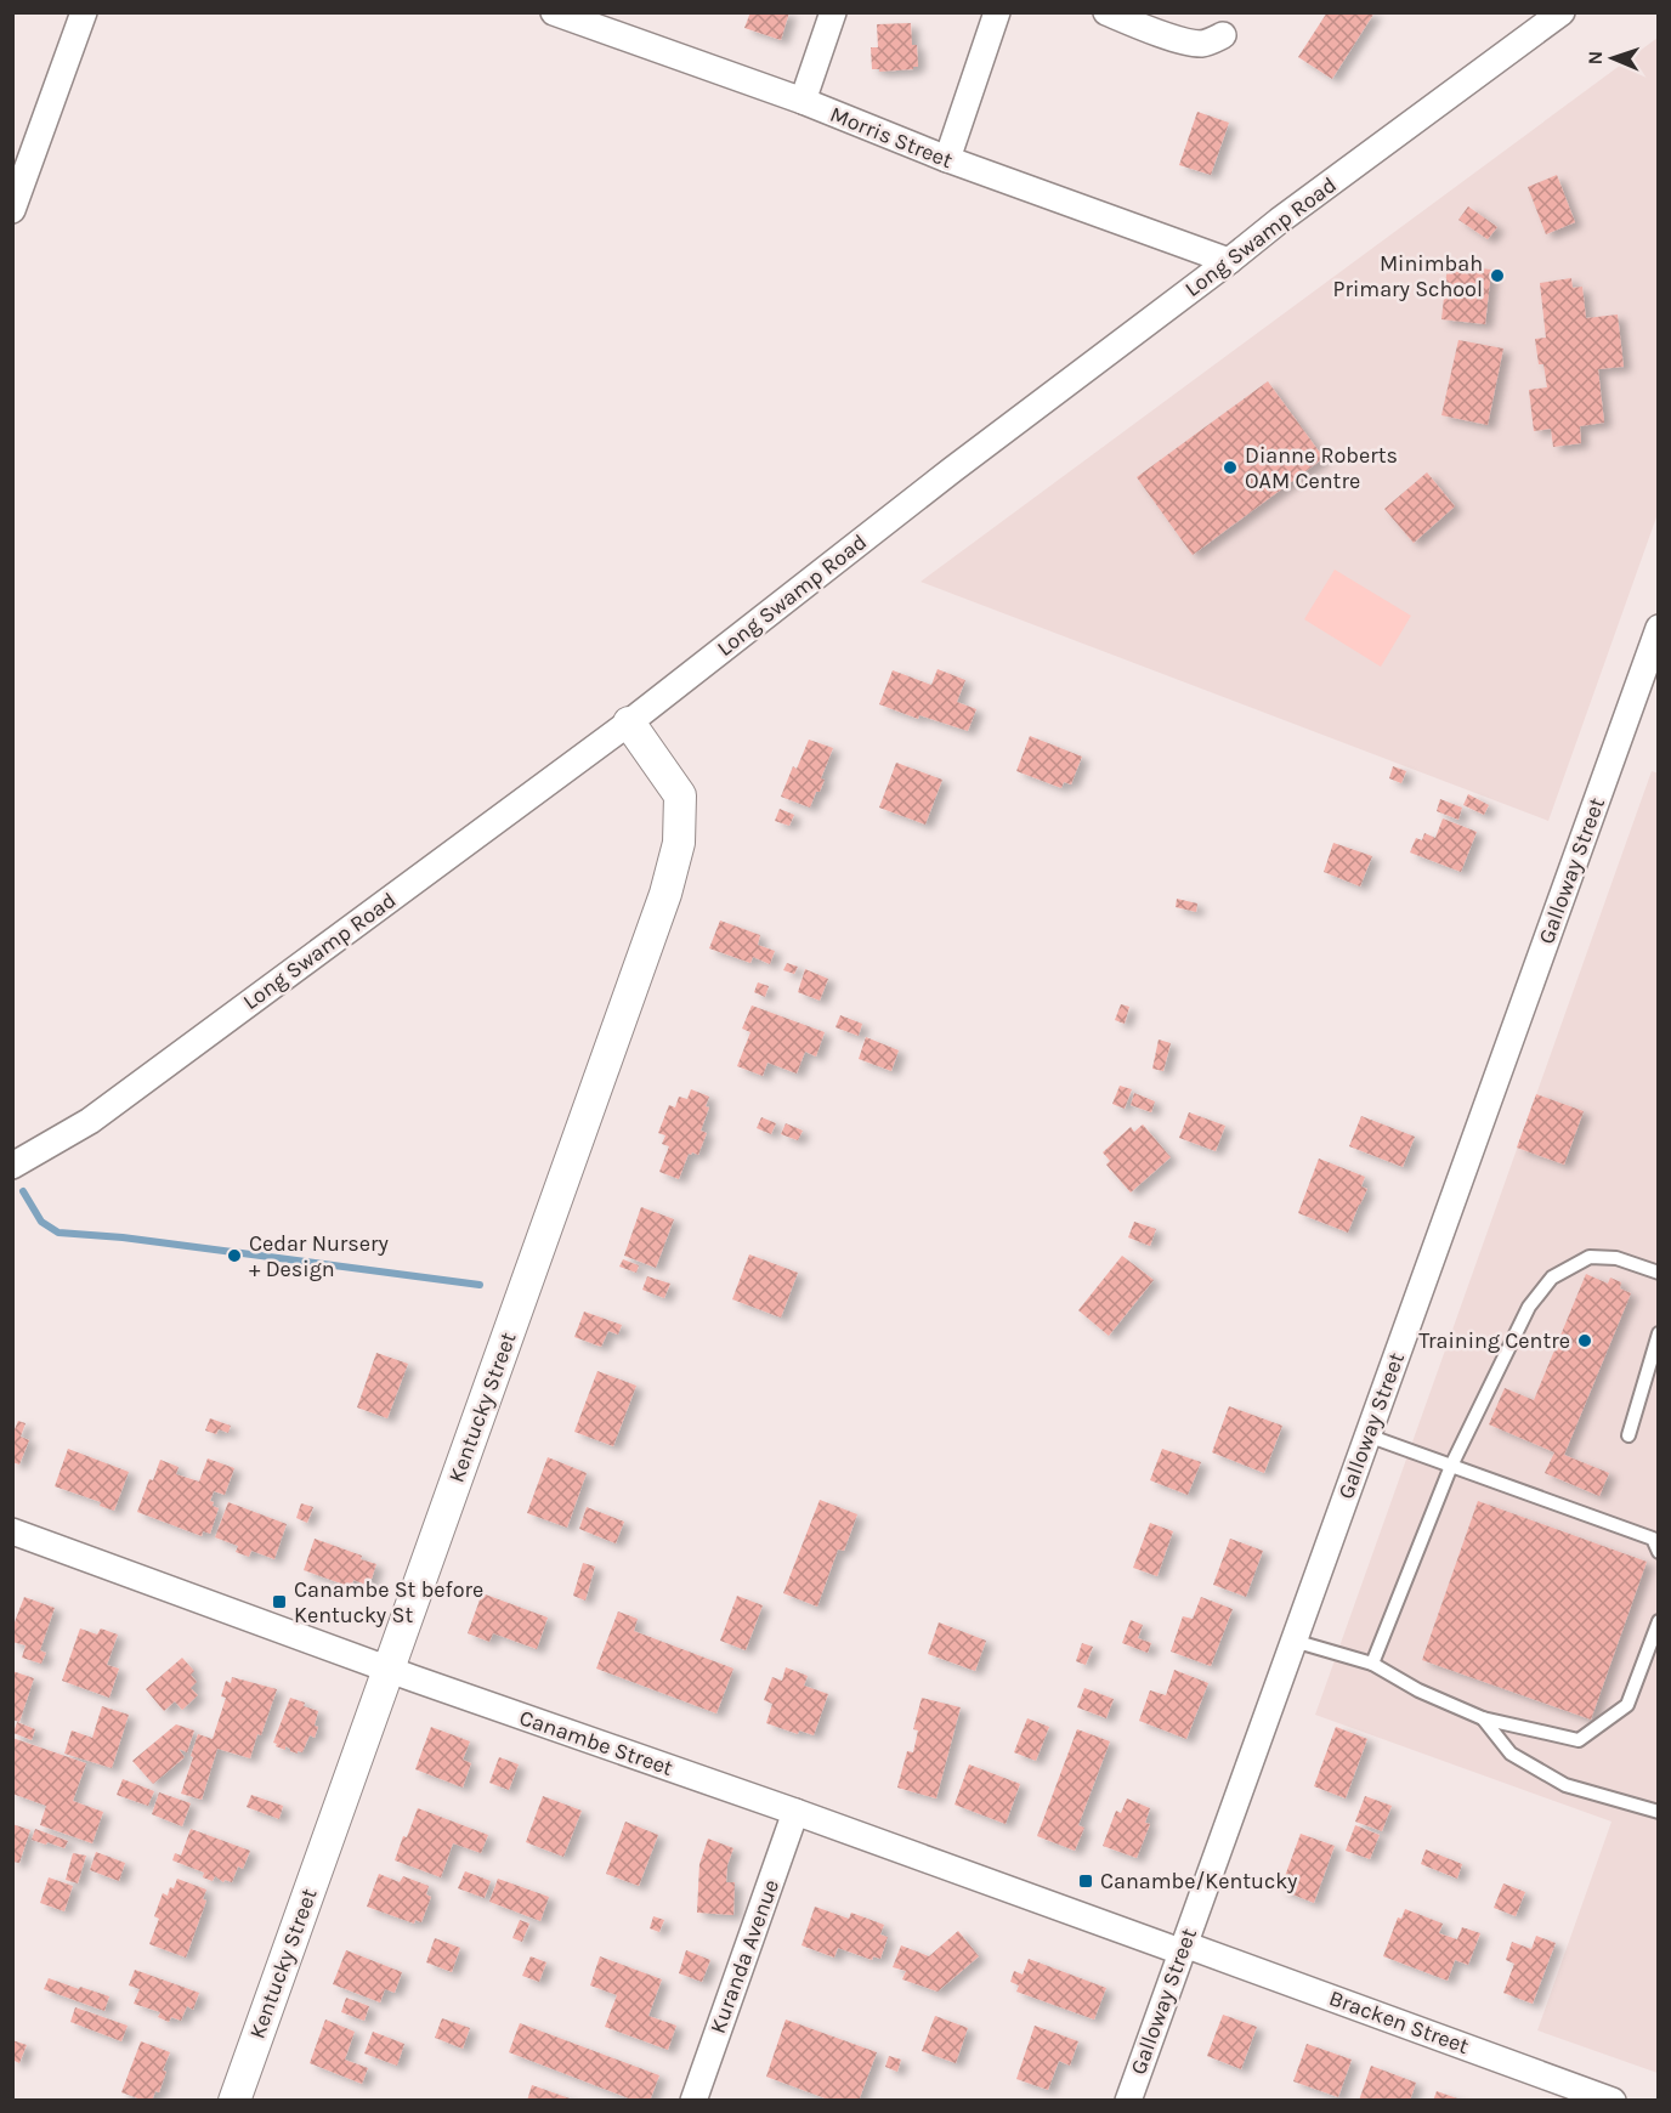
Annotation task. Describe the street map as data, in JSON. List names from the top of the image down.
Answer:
{
  "streets": {
    "street": [
      "Morris Street",
      "Long Swamp Road",
      "Galloway Street",
      "Kentucky Street",
      "Canambe Street",
      "Kuranda Avenue",
      "Bracken Street"
    ]
  },
  "crossings": [
    ["Morris Street", "Long Swamp Road"],
    ["Long Swamp Road", "Kentucky Street"],
    ["Galloway Street", "Canambe Street"],
    ["Galloway Street", "Bracken Street"],
    ["Kentucky Street", "Canambe Street"],
    ["Canambe Street", "Kuranda Avenue"],
    ["Canambe Street", "Bracken Street"]
  ],
  "places": {
    "other": [
      "Minimbah Primary School",
      "Dianne Roberts OAM Centre",
      "Cedar Nursery + Design",
      "Training Centre"
    ],
    "transit": ["Canambe St before Kentucky St", "Canambe/Kentucky"]
  },
  "north": "left"
}
